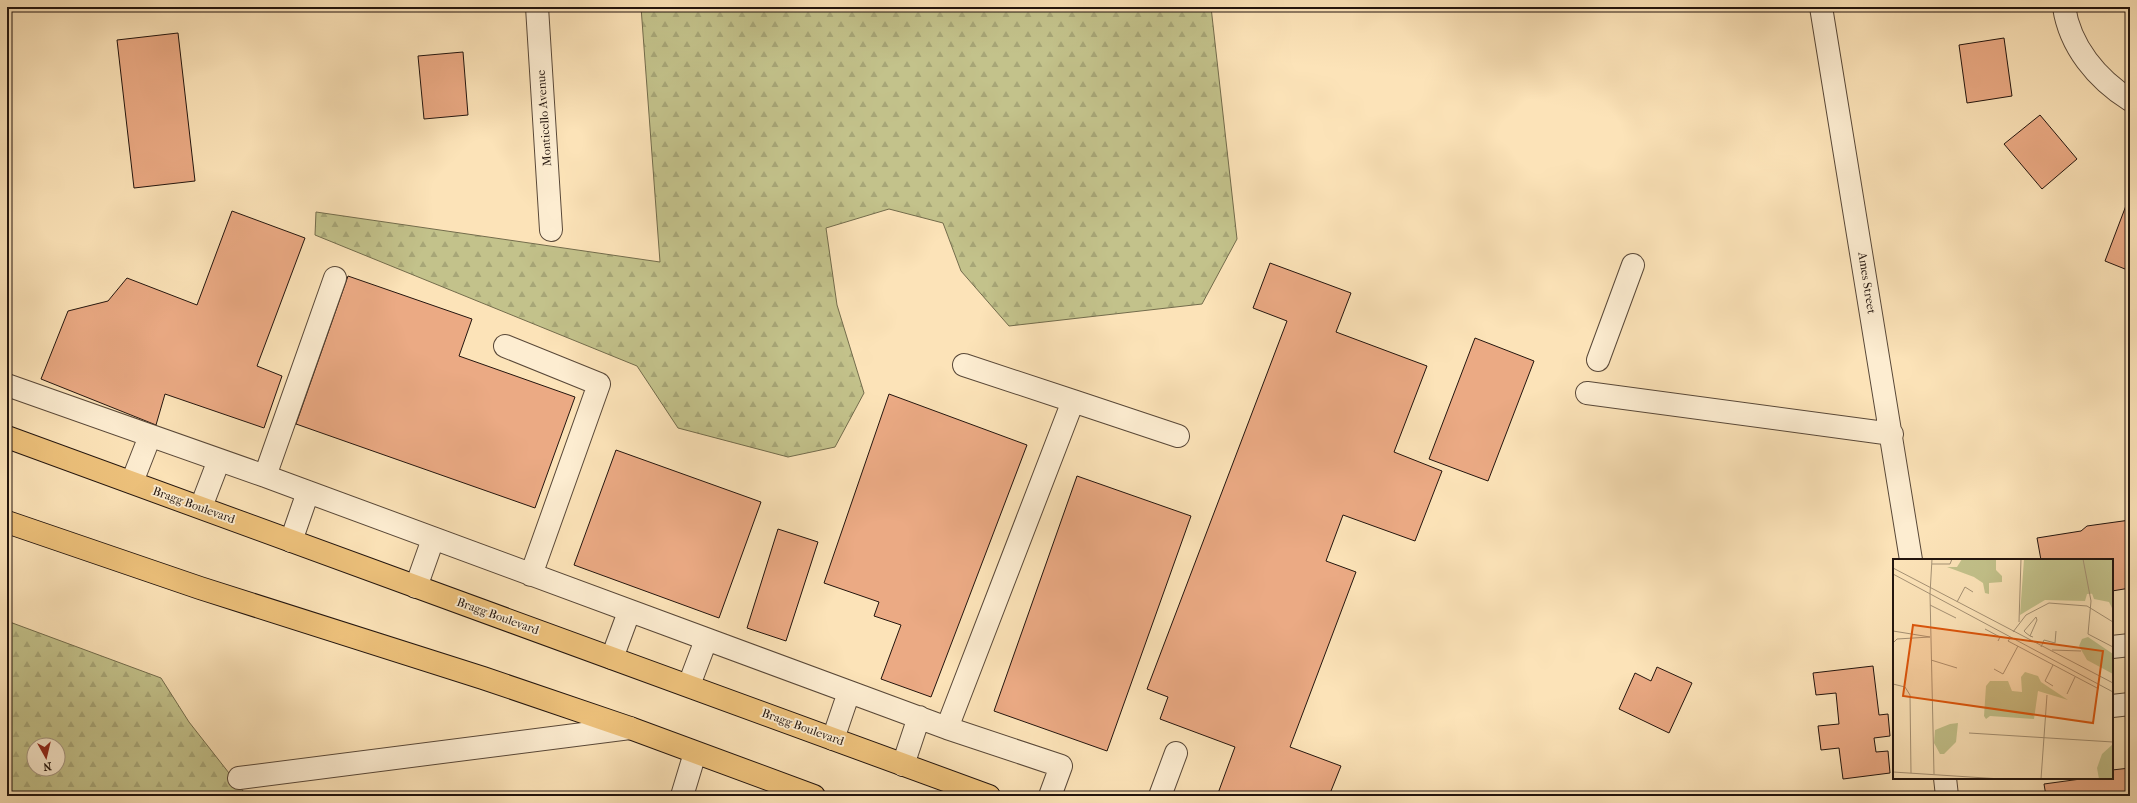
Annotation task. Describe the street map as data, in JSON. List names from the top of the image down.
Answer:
{
  "streets": {
    "main road": ["Bragg Boulevard"],
    "street": ["Monticello Avenue", "Ames Street"]
  },
  "north": "bottom"
}
